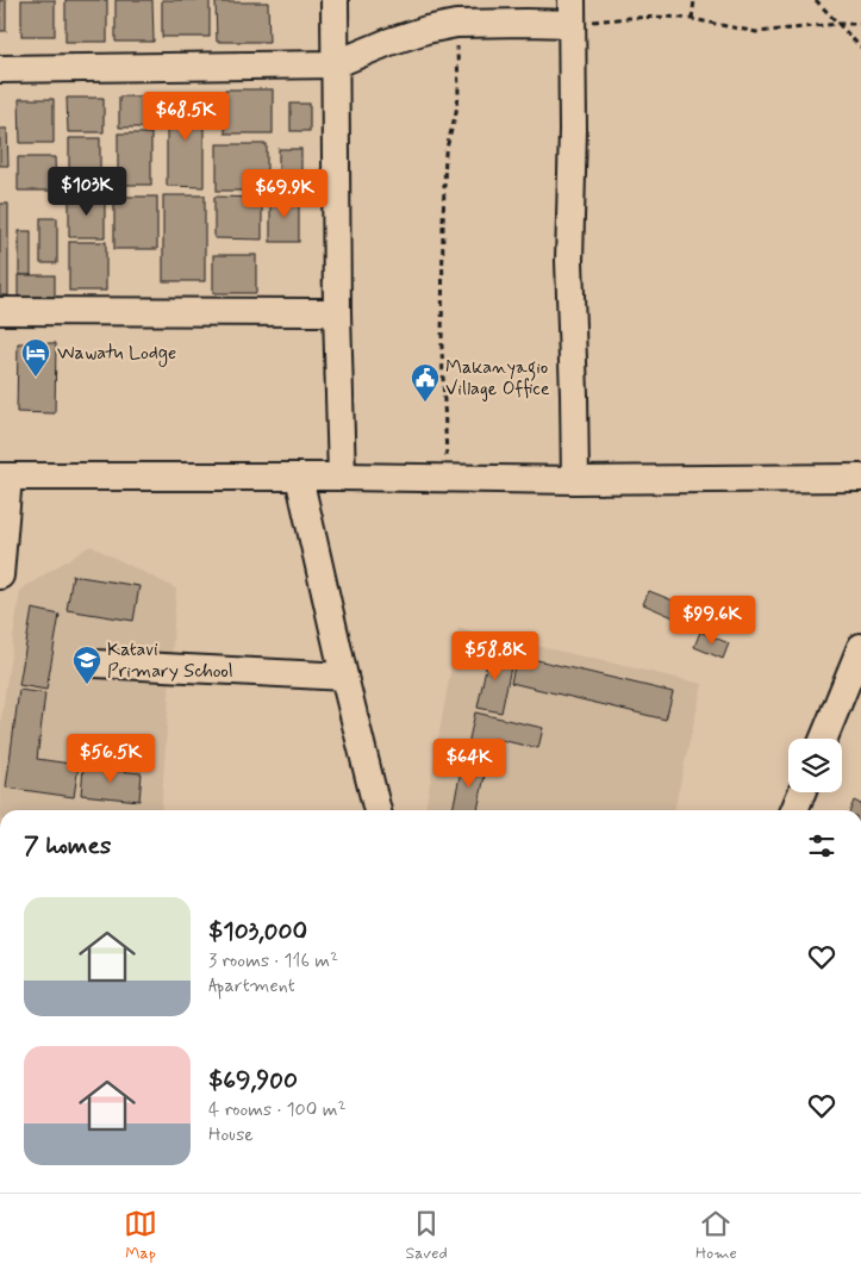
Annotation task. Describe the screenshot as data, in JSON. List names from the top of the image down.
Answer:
{
  "places": {
    "hotel": ["Wawatu Lodge"],
    "public building": ["Makanyagio Village Office"],
    "school or university": ["Katavi Primary School"]
  },
  "page": {
    "price": [
      "$68.5K",
      "$103K",
      "$69.9K",
      "$99.6K",
      "$58.8K",
      "$56.5K",
      "$64K"
    ],
    "heading": "7 homes",
    "list": [
      {
        "name": "$103,000",
        "note": "3 rooms · 116 m² · Apartment"
      },
      {
        "name": "$69,900",
        "note": "4 rooms · 100 m² · House"
      }
    ],
    "tabs": ["Map", "Saved", "Home"]
  }
}
